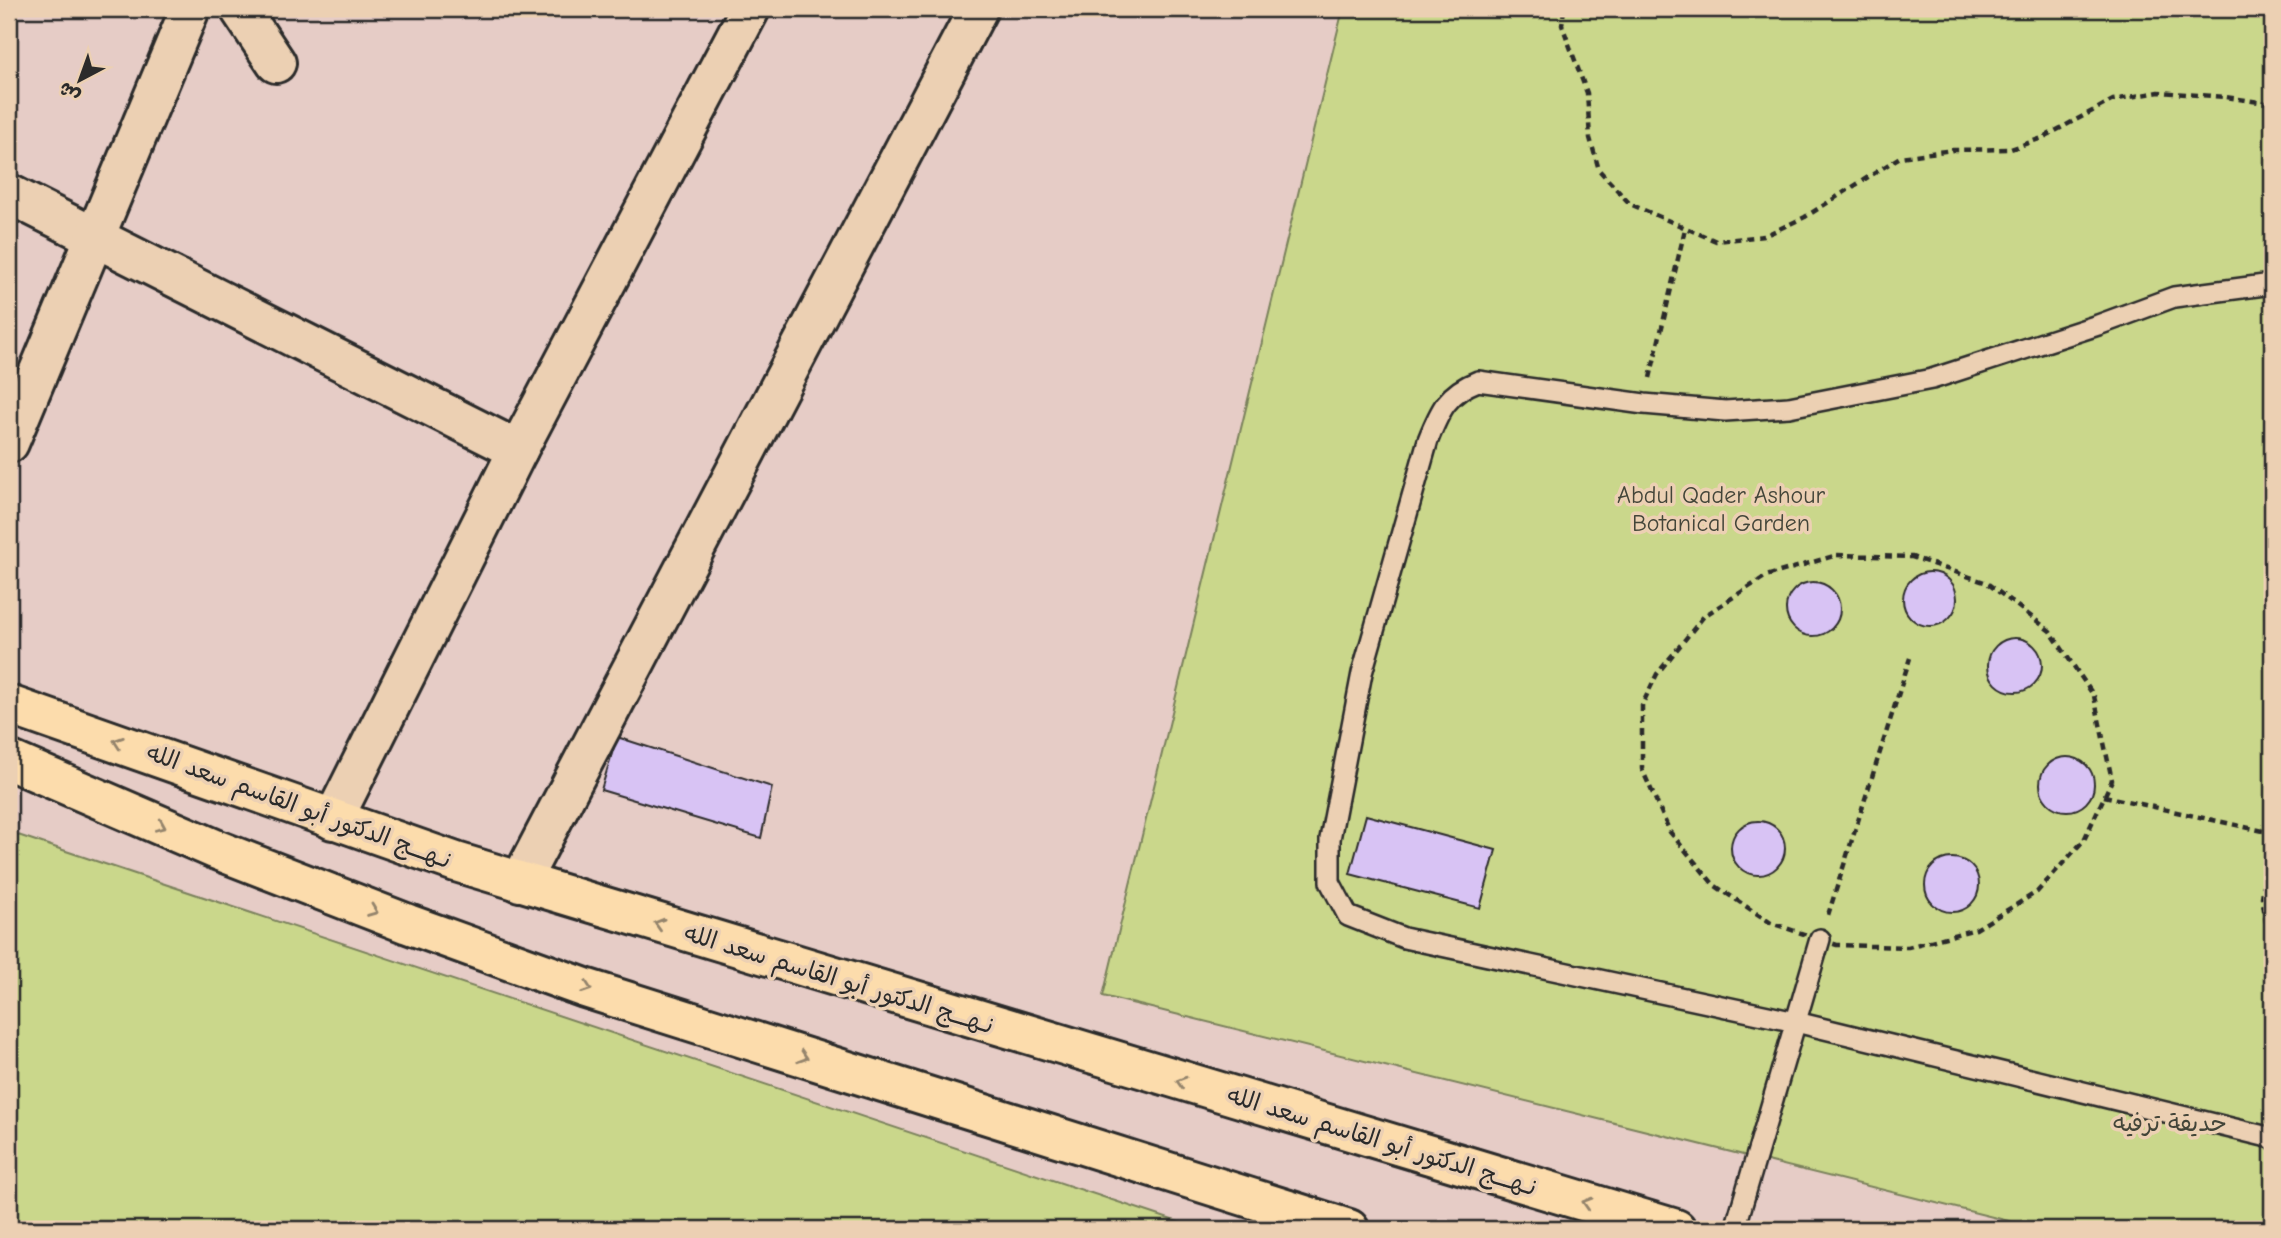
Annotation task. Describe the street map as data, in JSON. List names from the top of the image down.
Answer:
{
  "streets": {
    "main road": ["نـهـــج الدكتور أبو القاسم سعد الله"]
  },
  "parks": ["Abdul Qader Ashour Botanical Garden", "حديقة ترفيه"],
  "north": "bottom left"
}
